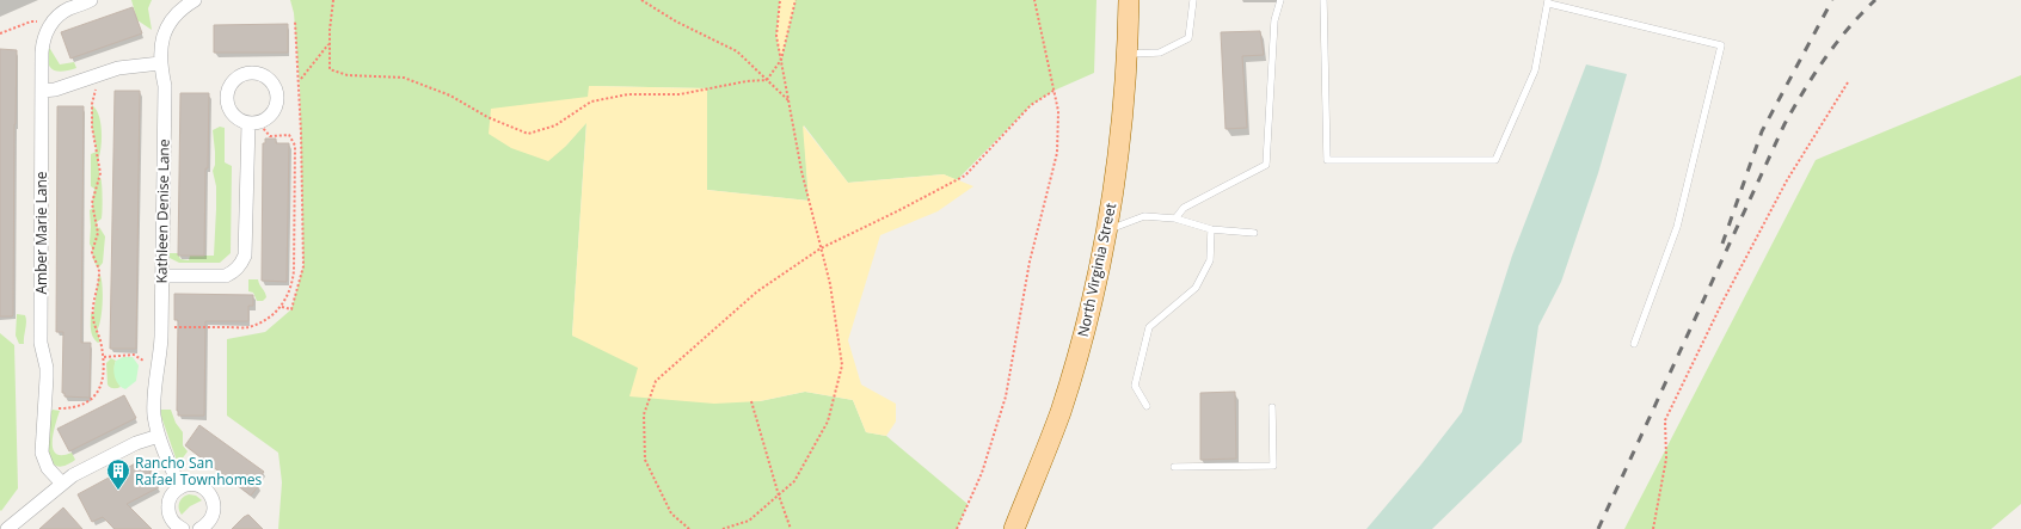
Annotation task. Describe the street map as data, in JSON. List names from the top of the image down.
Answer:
{
  "streets": {
    "main road": ["North Virginia Street"],
    "street": ["Kathleen Denise Lane", "Amber Marie Lane"]
  },
  "places": {
    "building": ["Rancho San Rafael Townhomes"]
  }
}
